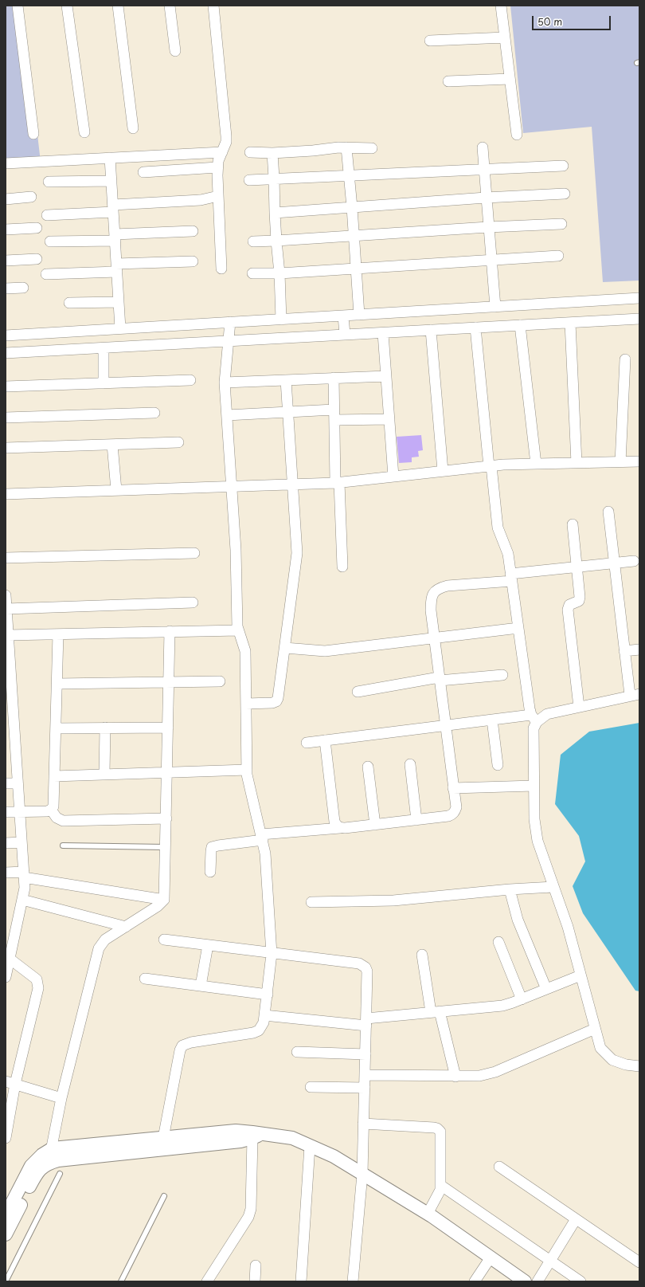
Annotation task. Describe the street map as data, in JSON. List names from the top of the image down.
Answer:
{
  "scale_bar": "50 m"
}
